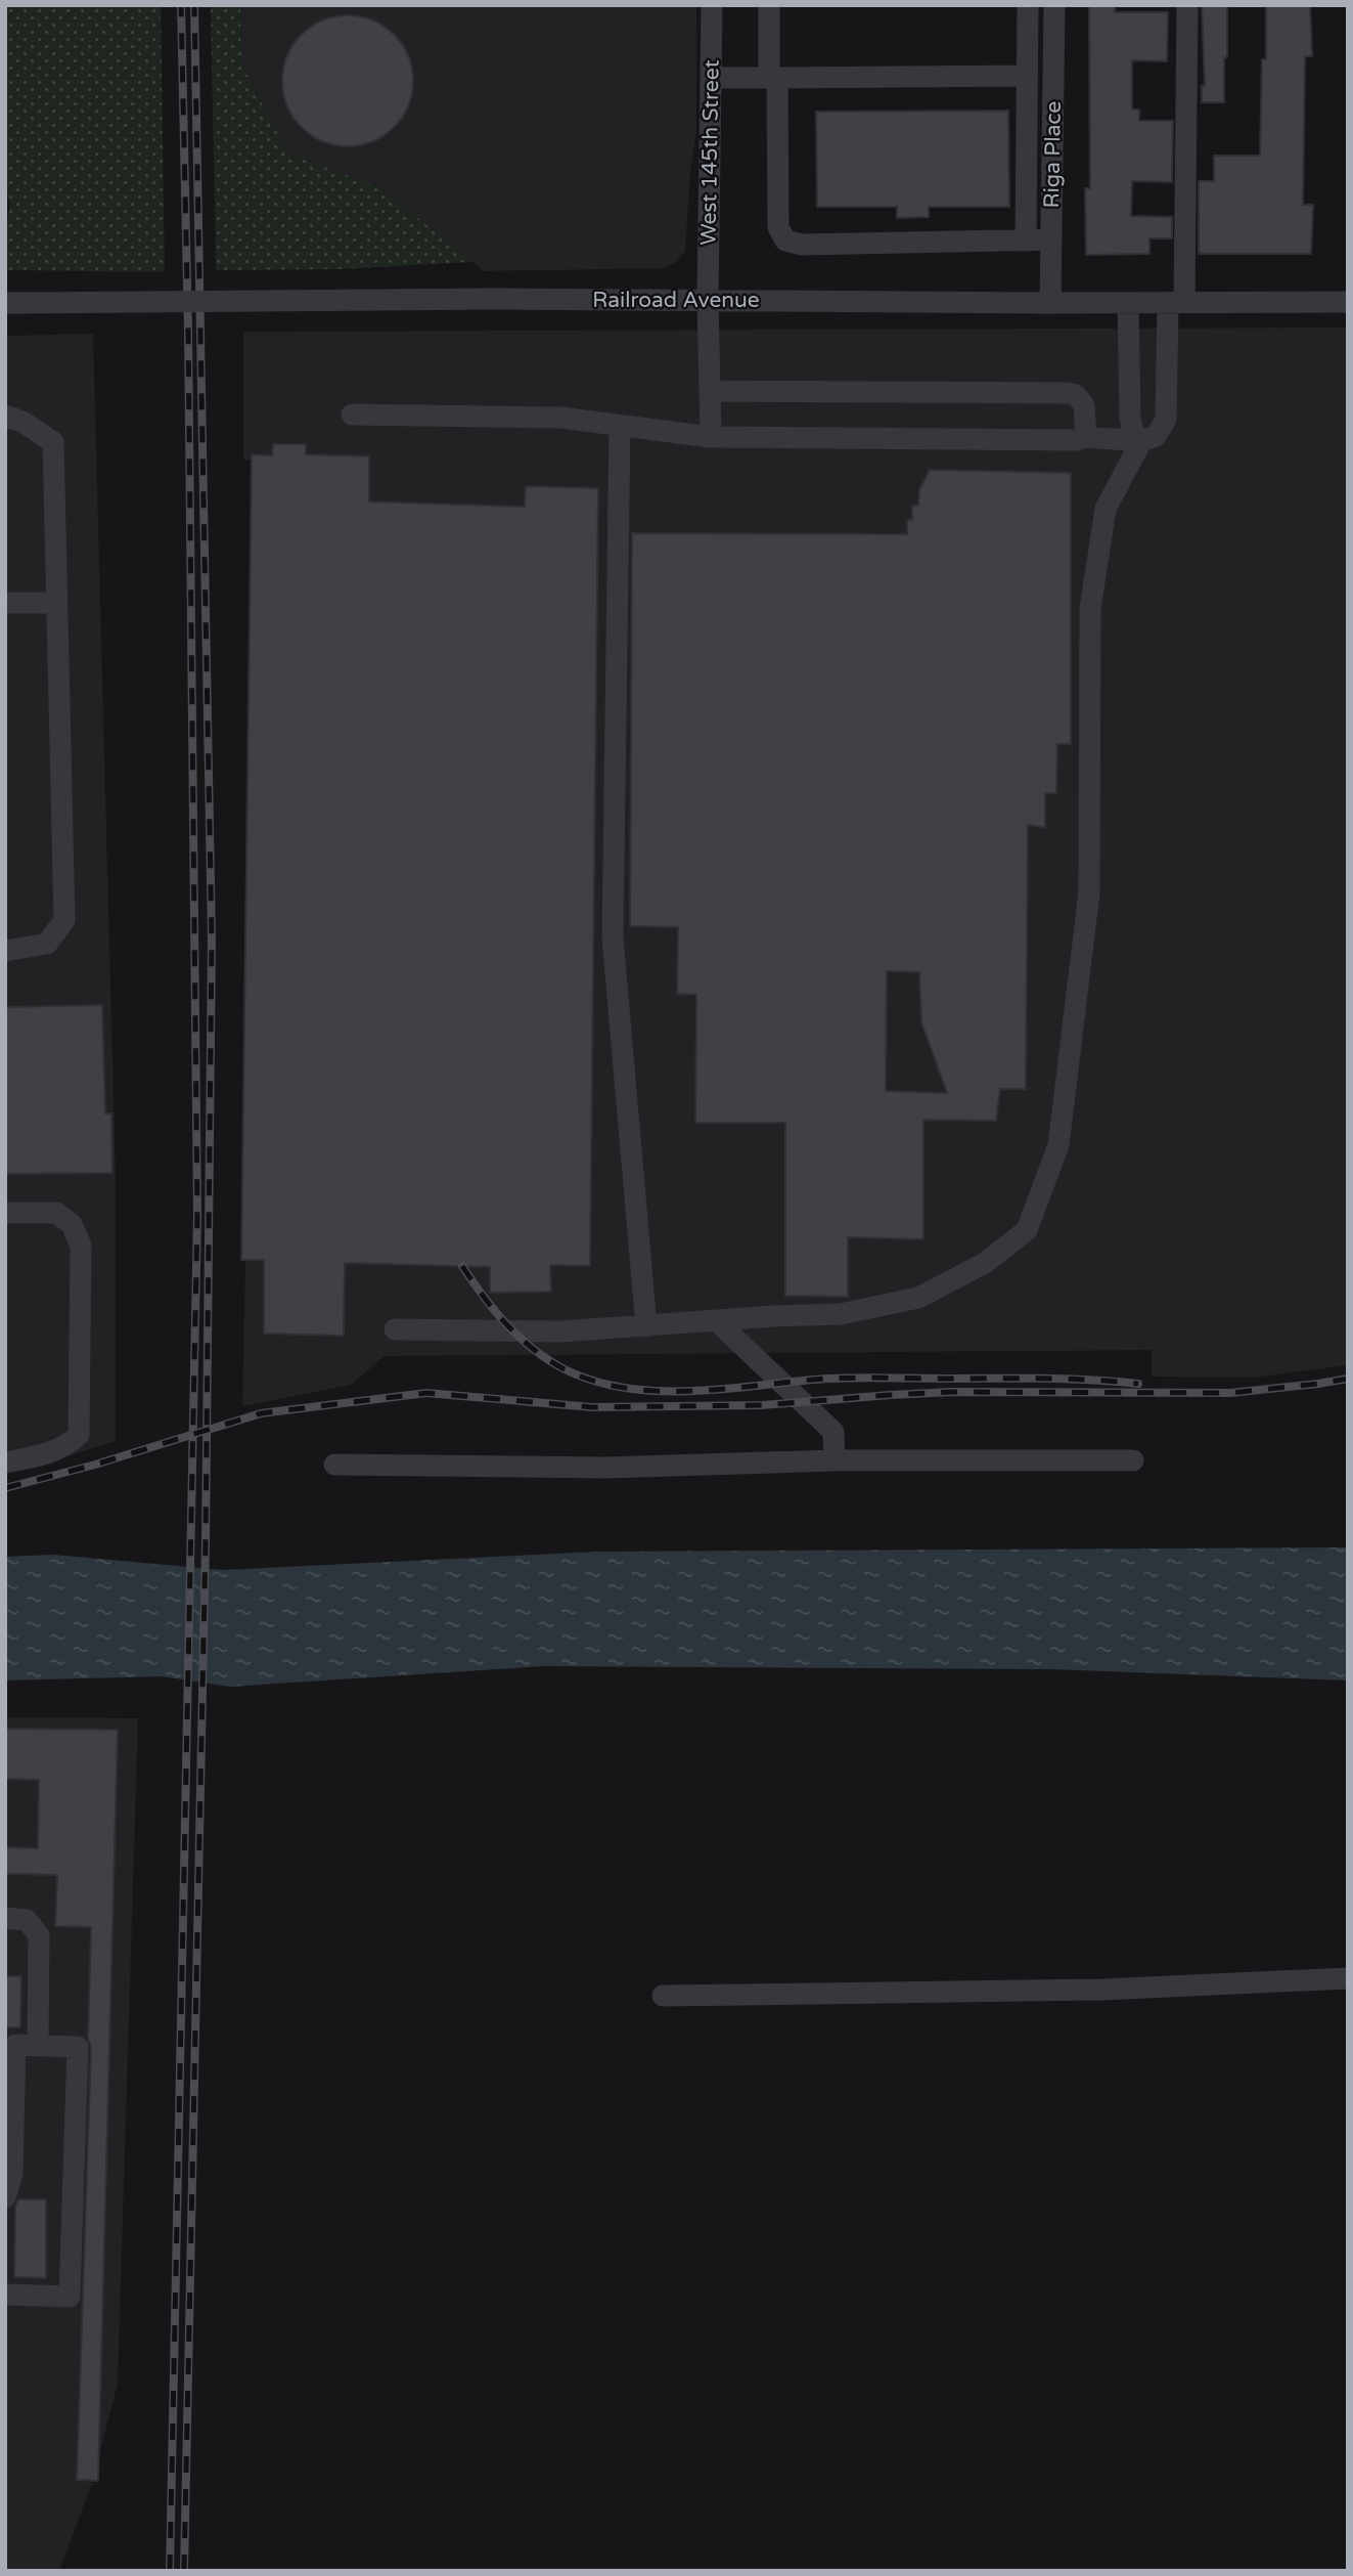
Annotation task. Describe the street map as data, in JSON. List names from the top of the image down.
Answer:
{
  "streets": {
    "street": ["West 145th Street", "Riga Place", "Railroad Avenue"]
  },
  "crossings": [
    ["West 145th Street", "Railroad Avenue"],
    ["Riga Place", "Railroad Avenue"]
  ]
}
